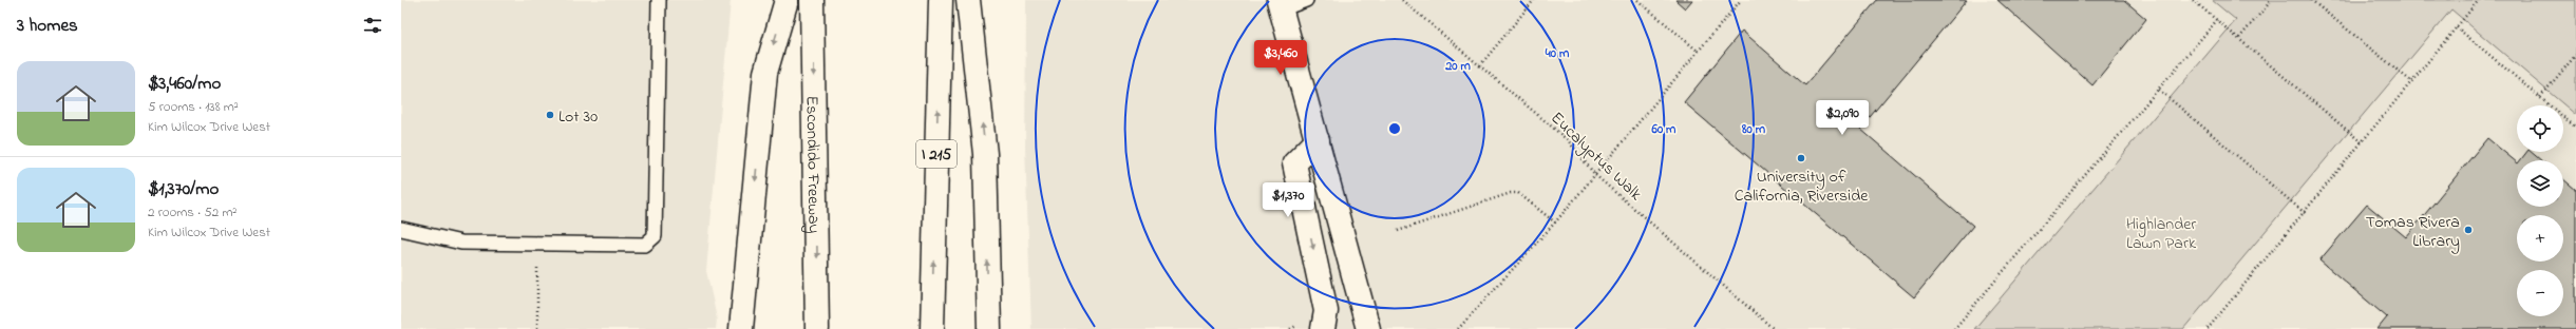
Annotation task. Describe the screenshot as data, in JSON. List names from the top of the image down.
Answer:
{
  "streets": {
    "main road": ["I 215", "Escondido Freeway"],
    "path": ["Eucalyptus Walk"]
  },
  "parks": ["Highlander Lawn Park"],
  "places": ["Lot 30", "University of California, Riverside", "Tomas Rivera Library"],
  "page": {
    "heading": "3 homes",
    "price": ["$3,460", "$2,090", "$1,370"],
    "list": [
      {
        "name": "$3,460/mo",
        "note": "5 rooms · 138 m² · Kim Wilcox Drive West"
      },
      {
        "name": "$1,370/mo",
        "note": "2 rooms · 52 m² · Kim Wilcox Drive West"
      }
    ],
    "map_buttons": ["+", "−"]
  },
  "rings": [
    "40 m",
    "20 m",
    "60 m",
    "80 m"
  ]
}
